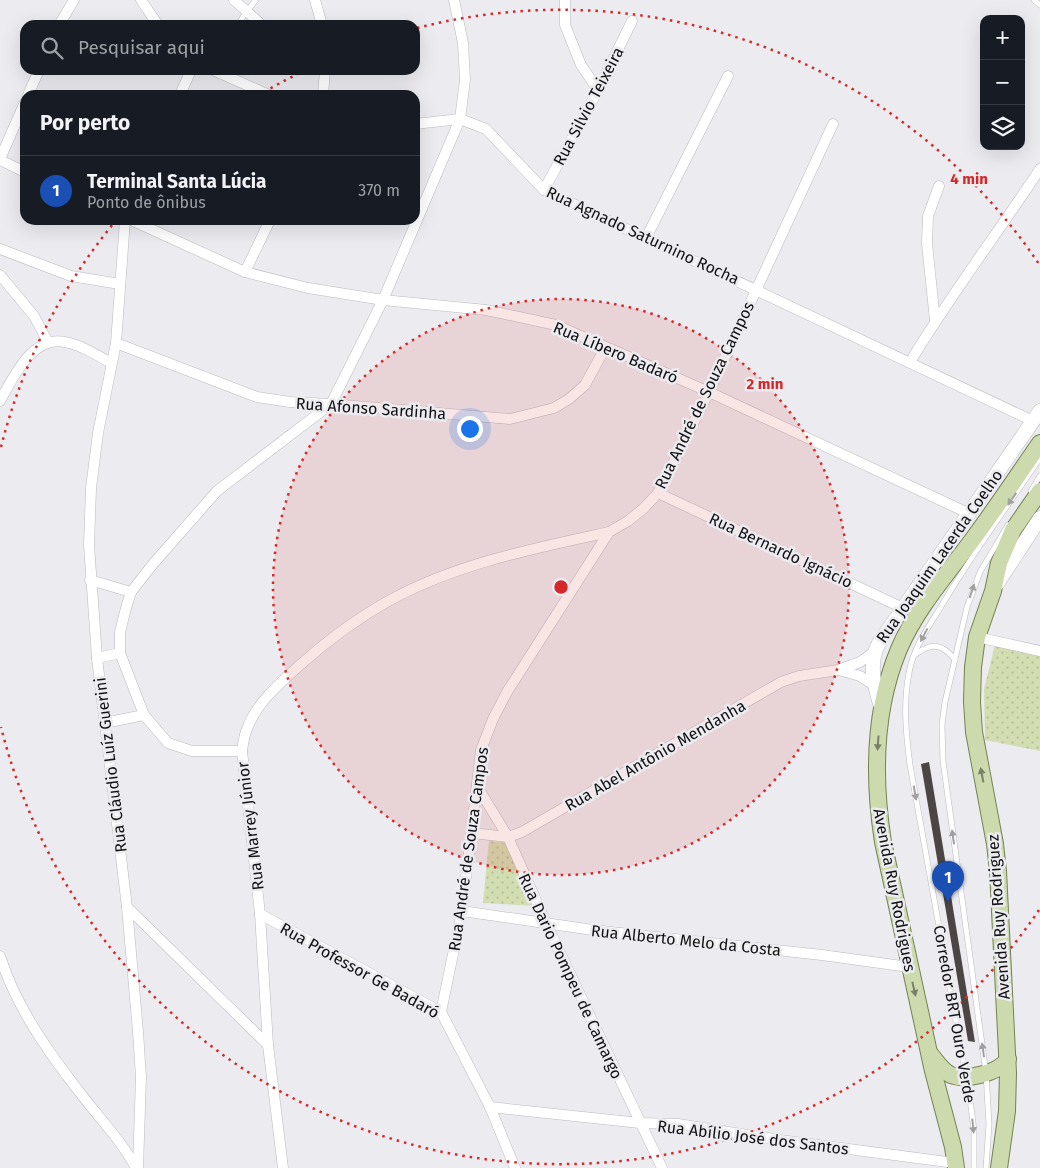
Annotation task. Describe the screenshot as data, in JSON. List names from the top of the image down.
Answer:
{
  "streets": {
    "main road": ["Avenida Ruy Rodrigues", "Avenida Ruy Rodriguez"],
    "street": [
      "Rua Silvio Teixeira",
      "Rua Agnado Saturnino Rocha",
      "Rua Líbero Badaró",
      "Rua André de Souza Campos",
      "Rua Afonso Sardinha",
      "Rua Bernardo Ignácio",
      "Rua Joaquim Lacerda Coelho",
      "Rua Abel Antônio Mendanha",
      "Rua Cláudio Luíz Guerini",
      "Rua Marrey Júnior",
      "Rua Alberto Melo da Costa",
      "Rua Professor Ge Badaró",
      "Rua Dario Pompeu de Camargo",
      "Rua Abílio José dos Santos"
    ],
    "lane": ["Corredor BRT Ouro Verde"]
  },
  "crossings": [
    ["Rua Silvio Teixeira", "Rua Agnado Saturnino Rocha"],
    ["Rua Agnado Saturnino Rocha", "Rua André de Souza Campos"],
    ["Rua Agnado Saturnino Rocha", "Rua Joaquim Lacerda Coelho"],
    ["Rua Líbero Badaró", "Rua André de Souza Campos"],
    ["Rua Líbero Badaró", "Rua Afonso Sardinha"],
    ["Rua Líbero Badaró", "Rua Joaquim Lacerda Coelho"],
    ["Rua André de Souza Campos", "Rua Bernardo Ignácio"],
    ["Rua André de Souza Campos", "Rua Abel Antônio Mendanha"],
    ["Rua André de Souza Campos", "Rua Marrey Júnior"],
    ["Rua André de Souza Campos", "Rua Alberto Melo da Costa"],
    ["Rua André de Souza Campos", "Rua Professor Ge Badaró"],
    ["Rua André de Souza Campos", "Rua Dario Pompeu de Camargo"],
    ["Rua Afonso Sardinha", "Rua Cláudio Luíz Guerini"],
    ["Rua Bernardo Ignácio", "Rua Joaquim Lacerda Coelho"],
    ["Rua Joaquim Lacerda Coelho", "Rua Abel Antônio Mendanha"],
    ["Rua Joaquim Lacerda Coelho", "Avenida Ruy Rodrigues"],
    ["Rua Abel Antônio Mendanha", "Rua Dario Pompeu de Camargo"],
    ["Rua Marrey Júnior", "Rua Professor Ge Badaró"],
    ["Avenida Ruy Rodrigues", "Rua Alberto Melo da Costa"],
    ["Avenida Ruy Rodrigues", "Rua Abílio José dos Santos"],
    ["Rua Alberto Melo da Costa", "Rua Dario Pompeu de Camargo"],
    ["Rua Professor Ge Badaró", "Rua Abílio José dos Santos"],
    ["Rua Dario Pompeu de Camargo", "Rua Abílio José dos Santos"]
  ],
  "one_way": ["Avenida Ruy Rodrigues", "Avenida Ruy Rodriguez"],
  "page": {
    "map_buttons": ["+", "−"],
    "search": "Pesquisar aqui",
    "heading": "Por perto",
    "list": [
      {
        "mark": "1",
        "name": "Terminal Santa Lúcia",
        "note": "Ponto de ônibus",
        "value": "370 m"
      }
    ],
    "pins": "1"
  },
  "rings": ["4 min", "2 min"]
}
